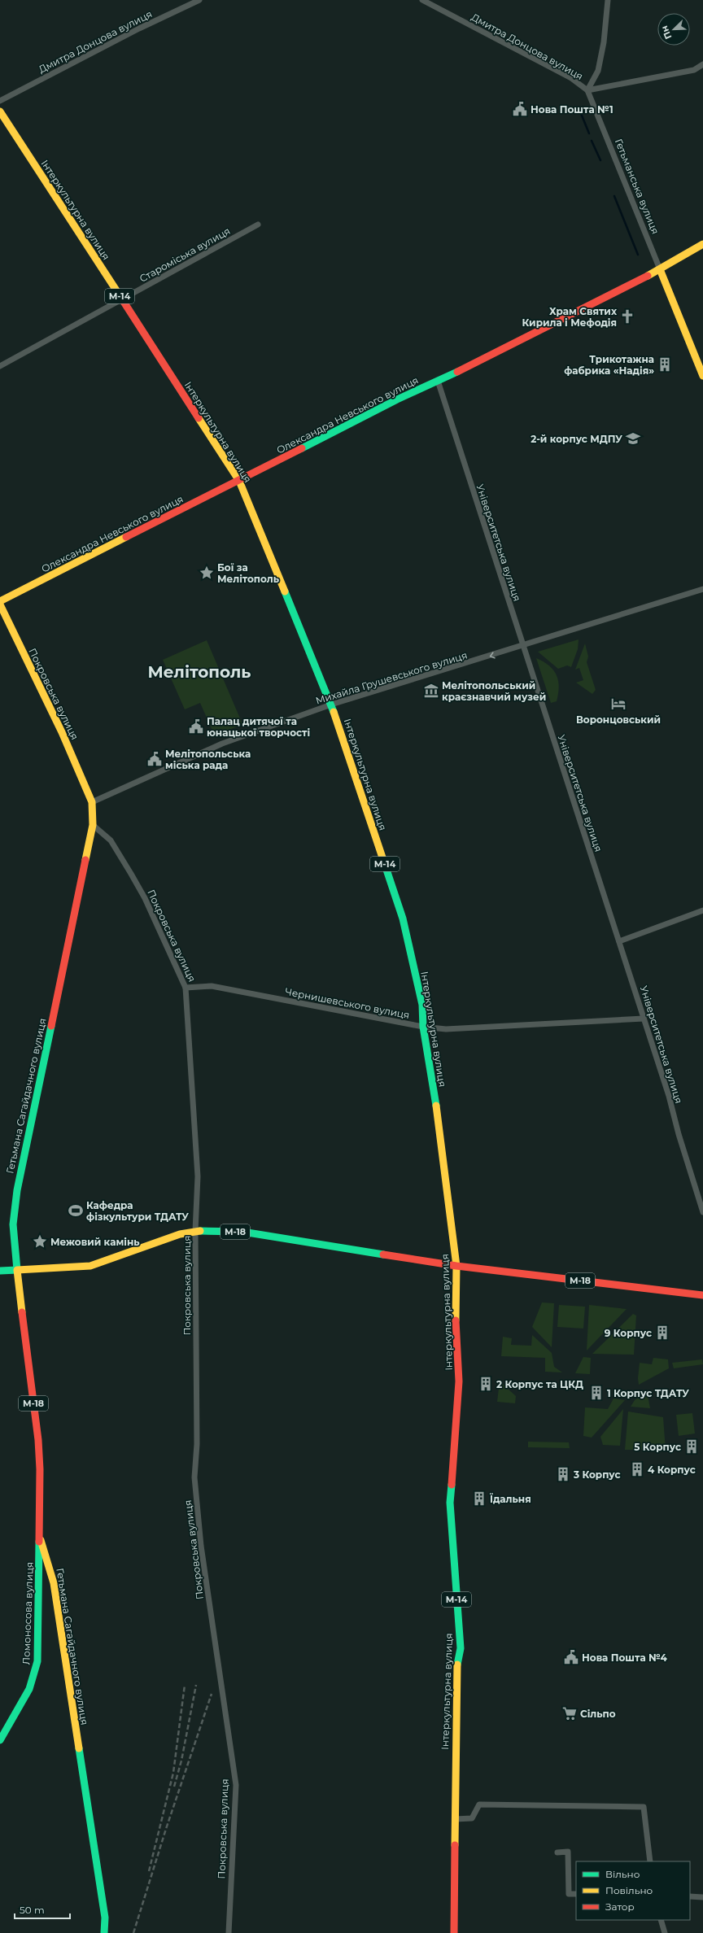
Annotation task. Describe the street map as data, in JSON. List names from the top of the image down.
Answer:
{
  "streets": {
    "main road": [
      "Гетьманська вулиця",
      "Інтеркультурна вулиця",
      "М-14",
      "Олександра Невського вулиця",
      "Покровська вулиця",
      "Гетьмана Сагайдачного вулиця",
      "М-18",
      "Ломоносова вулиця"
    ],
    "street": [
      "Дмитра Донцова вулиця",
      "Староміська вулиця",
      "Університетська вулиця",
      "Михайла Грушевського вулиця",
      "Чернишевського вулиця"
    ]
  },
  "crossings": [
    ["Дмитра Донцова вулиця", "Гетьманська вулиця"],
    ["Гетьманська вулиця", "Олександра Невського вулиця"],
    ["Інтеркультурна вулиця", "Староміська вулиця"],
    ["Інтеркультурна вулиця", "Олександра Невського вулиця"],
    ["Інтеркультурна вулиця", "Михайла Грушевського вулиця"],
    ["Інтеркультурна вулиця", "Чернишевського вулиця"],
    ["Інтеркультурна вулиця", "М-18"],
    ["Олександра Невського вулиця", "Університетська вулиця"],
    ["Університетська вулиця", "Михайла Грушевського вулиця"],
    ["Університетська вулиця", "Чернишевського вулиця"],
    ["Михайла Грушевського вулиця", "Покровська вулиця"],
    ["Покровська вулиця", "Чернишевського вулиця"],
    ["Покровська вулиця", "Гетьмана Сагайдачного вулиця"],
    ["Покровська вулиця", "М-18"],
    ["Гетьмана Сагайдачного вулиця", "М-18"],
    ["Гетьмана Сагайдачного вулиця", "Ломоносова вулиця"]
  ],
  "districts": ["Мелітополь"],
  "places": {
    "public building": [
      "Нова Пошта №1",
      "Палац дитячої та юнацької творчості",
      "Мелітопольська міська рада",
      "Нова Пошта №4"
    ],
    "church": ["Храм Святих Кирила і Мефодія"],
    "building": [
      "Трикотажна фабрика «Надія»",
      "9 Корпус",
      "2 Корпус та ЦКД",
      "1 Корпус ТДАТУ",
      "5 Корпус",
      "4 Корпус",
      "3 Корпус",
      "Їдальня"
    ],
    "school or university": ["2-й корпус МДПУ"],
    "place": ["Бої за Мелітополь", "Межовий камінь"],
    "museum": ["Мелітопольський краєзнавчий музей"],
    "hotel": ["Воронцовський"],
    "sports": ["Кафедра фізкультури ТДАТУ"],
    "supermarket": ["Сільпо"]
  },
  "legend": ["Вільно", "Повільно", "Затор"],
  "scale_bar": "50 m",
  "north": "bottom left"
}
